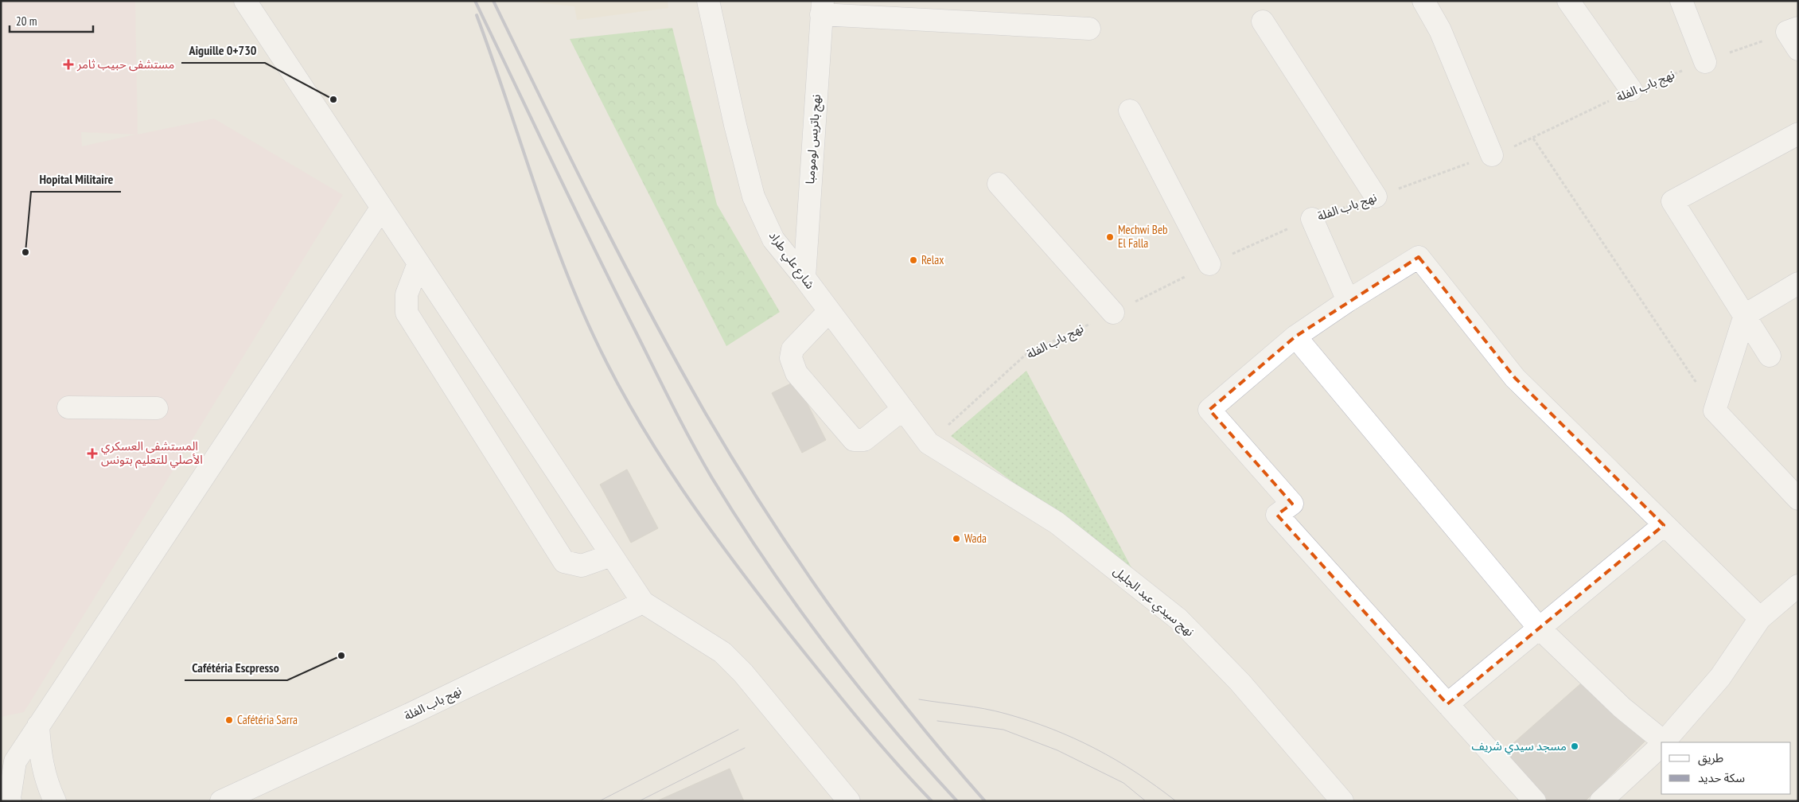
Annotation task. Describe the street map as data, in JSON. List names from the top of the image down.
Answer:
{
  "streets": {
    "street": [
      "نهج باب الفلة",
      "نهج باتريس لومومبا",
      "شارع علي طراد",
      "نهج سيدي عبد الجليل"
    ]
  },
  "crossings": [
    ["نهج باب الفلة", "شارع علي طراد"],
    ["نهج باب الفلة", "نهج سيدي عبد الجليل"],
    ["نهج باتريس لومومبا", "شارع علي طراد"],
    ["شارع علي طراد", "نهج سيدي عبد الجليل"]
  ],
  "places": {
    "health": ["مستشفى حبيب ثامر", "المستشفى العسكري الأصلي للتعليم بتونس"],
    "other": [
      "Aiguille 0+730",
      "Mechwi Beb El Falla",
      "Hopital Militaire",
      "Relax",
      "Wada",
      "Cafétéria Escpresso",
      "Cafétéria Sarra",
      "مسجد سيدي شريف"
    ]
  },
  "legend": ["طريق", "سكة حديد"],
  "scale_bar": "20 m"
}
